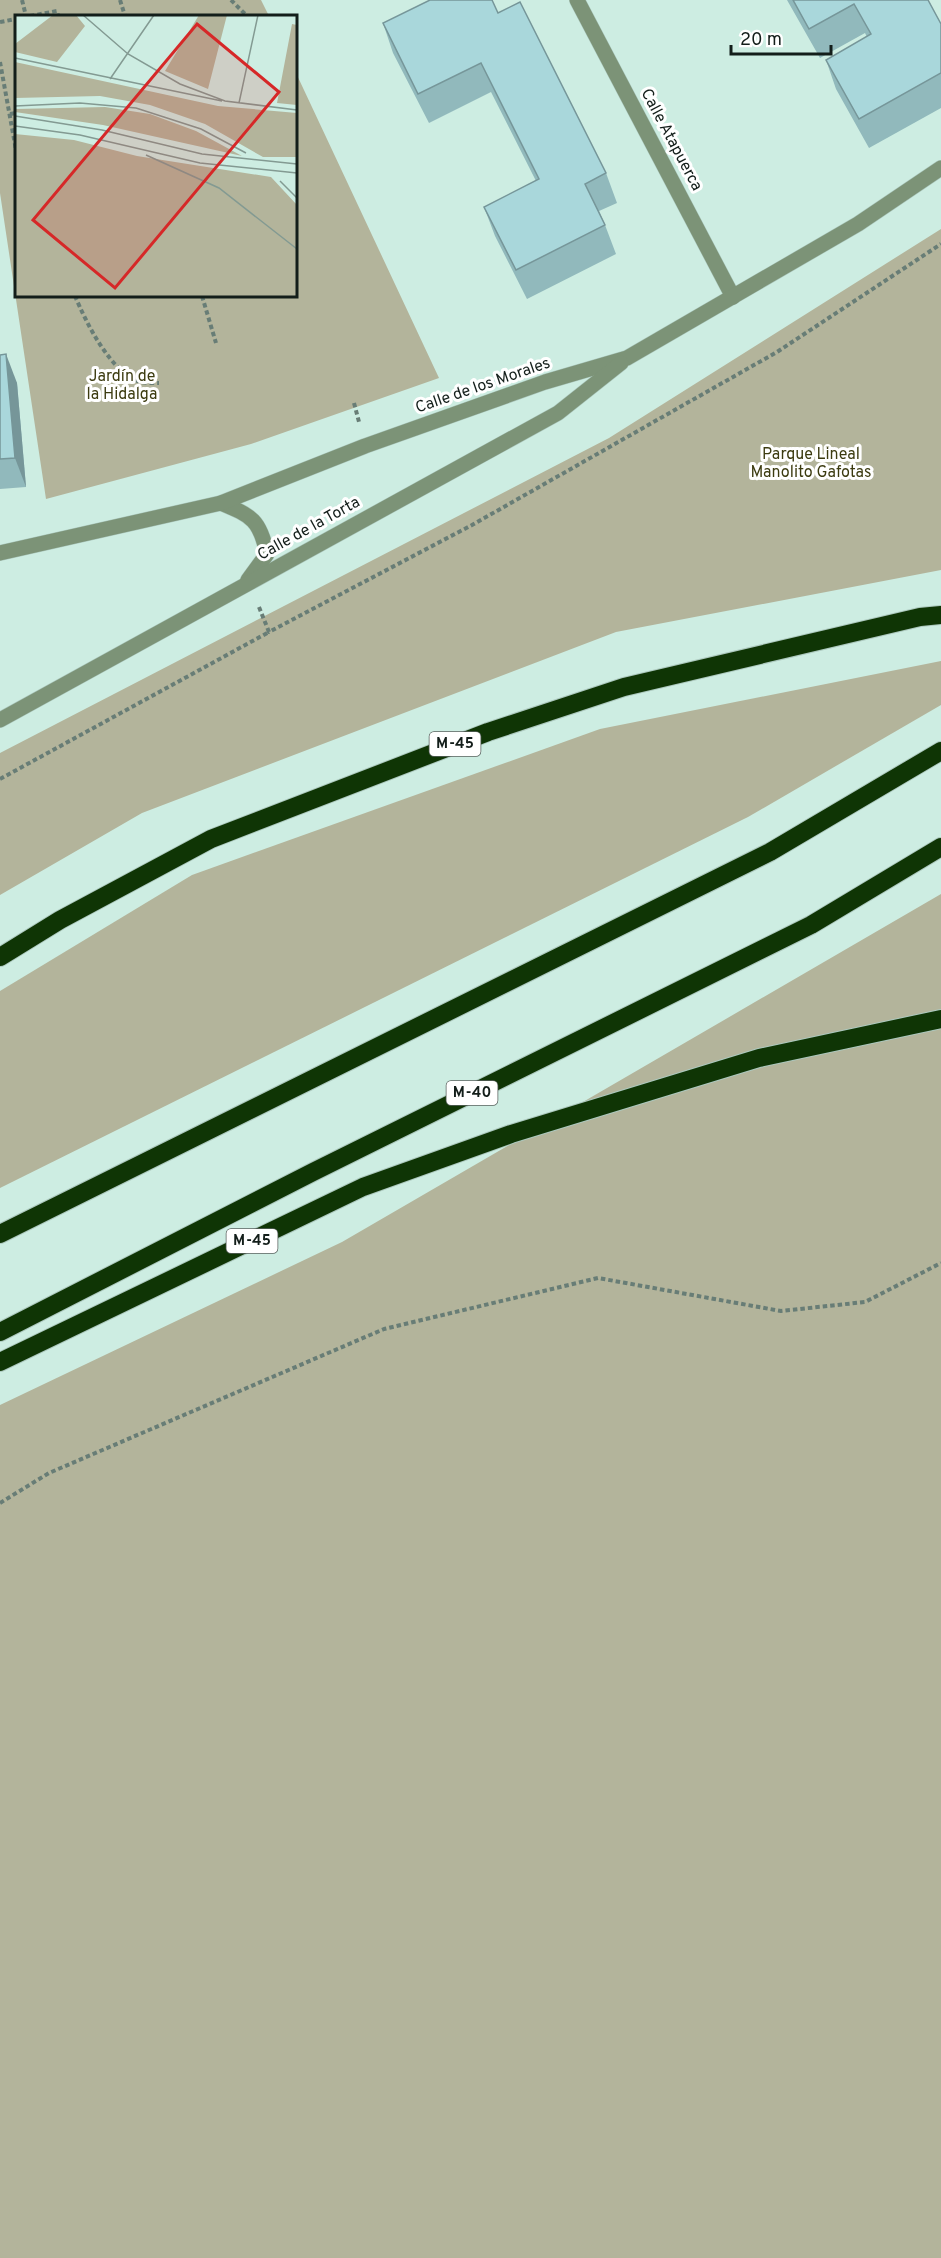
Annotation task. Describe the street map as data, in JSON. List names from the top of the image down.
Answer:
{
  "streets": {
    "highway": ["M-45", "M-40"],
    "street": ["Calle Atapuerca", "Calle de los Morales", "Calle de la Torta"]
  },
  "crossings": [
    ["Calle Atapuerca", "Calle de los Morales"],
    ["Calle de los Morales", "Calle de la Torta"]
  ],
  "parks": ["Jardín de la Hidalga", "Parque Lineal Manolito Gafotas"],
  "scale_bar": "20 m"
}
